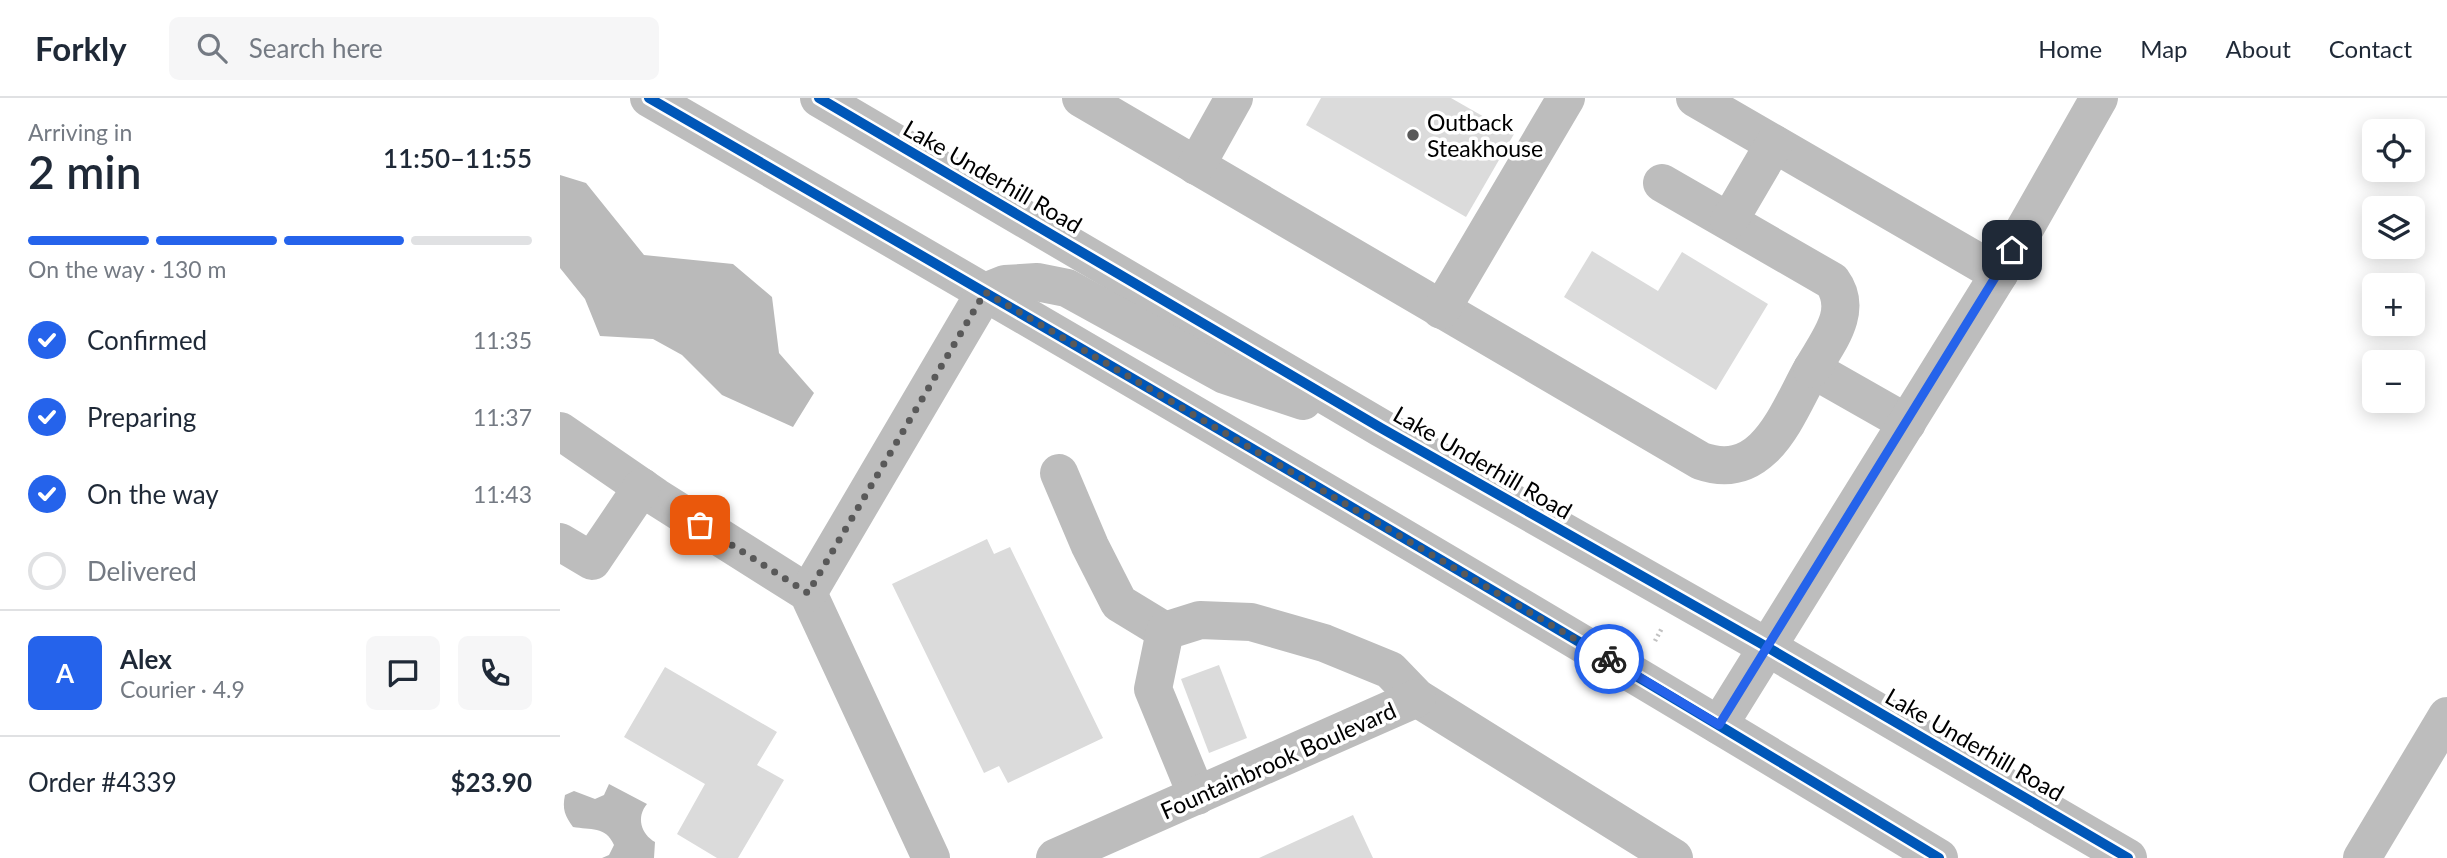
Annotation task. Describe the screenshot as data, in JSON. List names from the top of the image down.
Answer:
{
  "streets": {
    "street": ["Lake Underhill Road", "Fountainbrook Boulevard"]
  },
  "places": ["Outback Steakhouse"],
  "page": {
    "header": "Forkly",
    "search": "Search here",
    "nav": [
      "Home",
      "Map",
      "About",
      "Contact"
    ],
    "heading": ["2 min", "Arriving in", "11:50–11:55"],
    "panel": [
      "Alex",
      "Courier · 4.9",
      "Order #4339",
      "$23.90"
    ],
    "map_buttons": ["+", "−"],
    "bar": "On the way · 130 m",
    "list": [
      ["Confirmed", "11:35"],
      ["Preparing", "11:37"],
      ["On the way", "11:43"],
      "Delivered"
    ],
    "round": "A"
  }
}
